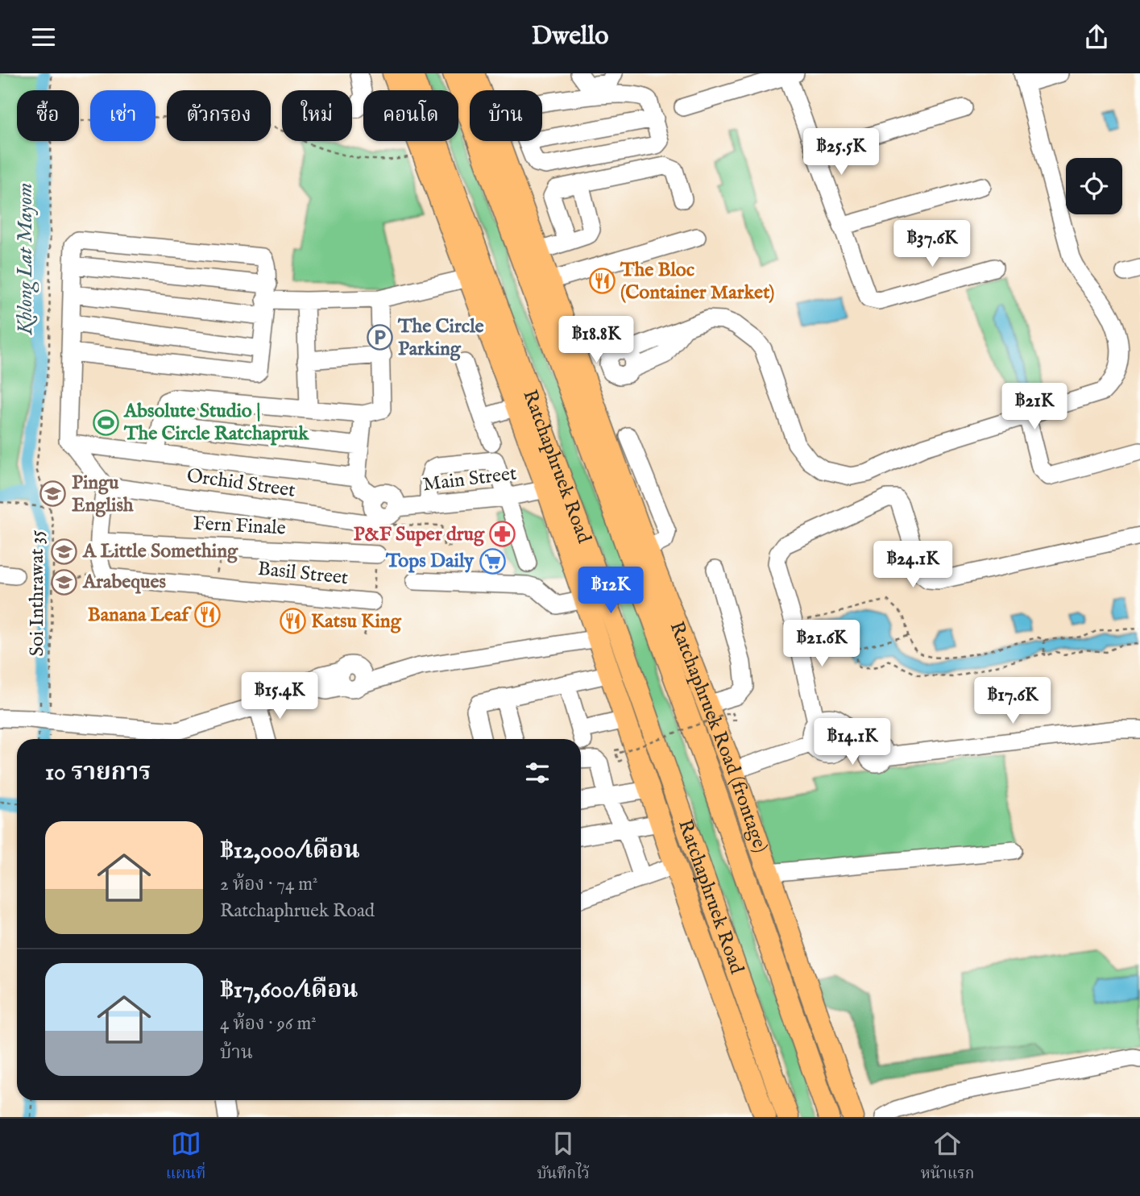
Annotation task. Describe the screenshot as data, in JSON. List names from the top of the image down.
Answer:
{
  "streets": {
    "main road": ["Ratchaphruek Road", "Ratchaphruek Road (frontage)"],
    "street": [
      "Main Street",
      "Orchid Street",
      "Fern Finale",
      "Basil Street"
    ],
    "path": ["Soi Inthrawat 35"]
  },
  "water": ["Khlong Lat Mayom"],
  "places": {
    "restaurant": ["The Bloc (Container Market)", "Banana Leaf", "Katsu King"],
    "parking": ["The Circle Parking"],
    "sports": ["Absolute Studio | The Circle Ratchapruk"],
    "school or university": ["Pingu English", "A Little Something", "Arabeques"],
    "pharmacy": ["P&F Super drug"],
    "supermarket": ["Tops Daily"]
  },
  "page": {
    "header": "Dwello",
    "chip": [
      "ซื้อ",
      "เช่า",
      "ตัวกรอง",
      "ใหม่",
      "คอนโด",
      "บ้าน"
    ],
    "price": [
      "฿25.5K",
      "฿37.6K",
      "฿18.8K",
      "฿21K",
      "฿24.1K",
      "฿12K",
      "฿21.6K",
      "฿15.4K",
      "฿17.6K",
      "฿14.1K"
    ],
    "heading": "10 รายการ",
    "list": [
      {
        "name": "฿12,000/เดือน",
        "note": "2 ห้อง · 74 m² · Ratchaphruek Road"
      },
      {
        "name": "฿17,600/เดือน",
        "note": "4 ห้อง · 96 m² · บ้าน"
      }
    ],
    "tabs": ["แผนที่", "บันทึกไว้", "หน้าแรก"]
  }
}
